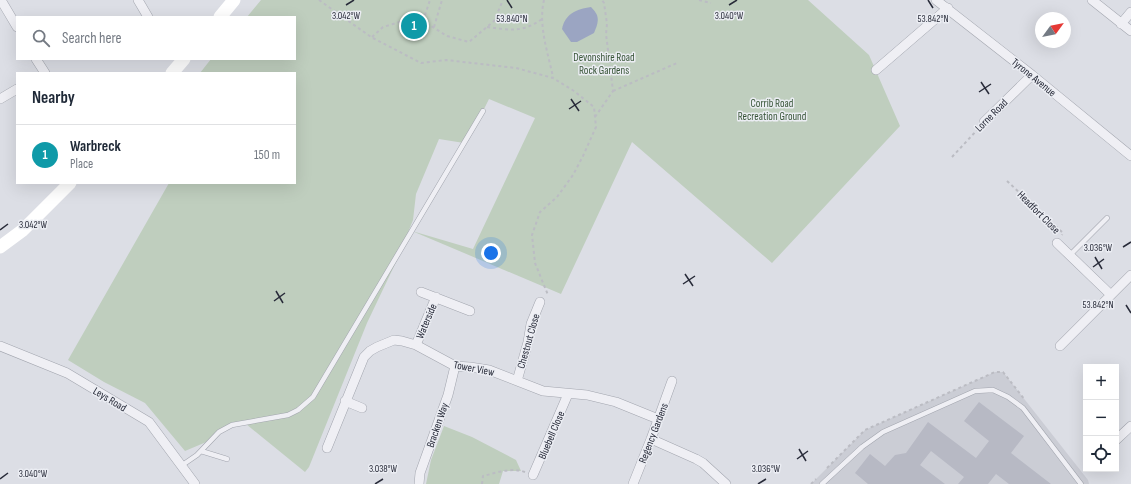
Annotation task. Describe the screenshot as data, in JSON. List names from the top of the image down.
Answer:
{
  "streets": {
    "street": [
      "Tyrone Avenue",
      "Lorne Road",
      "Headfort Close",
      "Waterside",
      "Chestnut Close",
      "Tower View",
      "Leys Road",
      "Bracken Way",
      "Regency Gardens",
      "Bluebell Close"
    ]
  },
  "crossings": [
    ["Tyrone Avenue", "Lorne Road"],
    ["Waterside", "Tower View"],
    ["Chestnut Close", "Tower View"],
    ["Tower View", "Bracken Way"],
    ["Tower View", "Regency Gardens"],
    ["Tower View", "Bluebell Close"]
  ],
  "parks": ["Devonshire Road Rock Gardens", "Corrib Road Recreation Ground"],
  "north": "top right",
  "page": {
    "pins": "1",
    "search": "Search here",
    "heading": "Nearby",
    "list": [
      {
        "mark": "1",
        "name": "Warbreck",
        "note": "Place",
        "value": "150 m"
      }
    ],
    "map_buttons": ["+", "−"]
  },
  "coordinates": [
    "3.042°W",
    "3.040°W",
    "53.842°N",
    "53.840°N",
    "3.036°W",
    "3.038°W"
  ]
}
